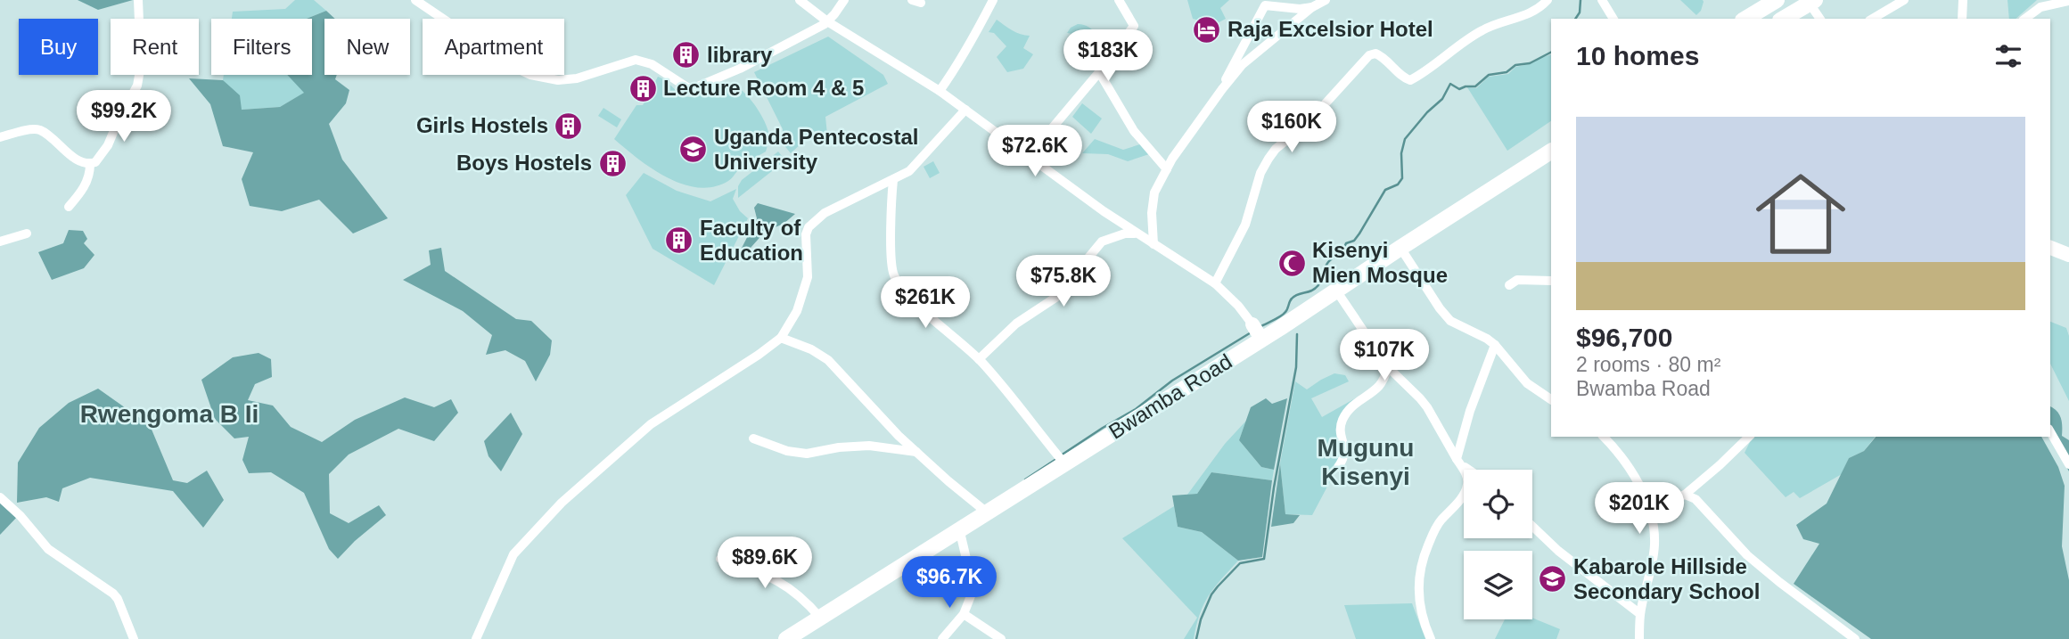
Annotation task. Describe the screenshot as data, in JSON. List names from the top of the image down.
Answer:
{
  "streets": {
    "main road": ["Bwamba Road"]
  },
  "districts": ["Rwengoma B Ii", "Mugunu Kisenyi"],
  "places": {
    "hotel": ["Raja Excelsior Hotel"],
    "building": [
      "library",
      "Lecture Room 4 & 5",
      "Girls Hostels",
      "Boys Hostels",
      "Faculty of Education"
    ],
    "school or university": ["Uganda Pentecostal University", "Kabarole Hillside Secondary School"],
    "mosque": ["Kisenyi Mien Mosque"]
  },
  "page": {
    "chip": [
      "Buy",
      "Rent",
      "Filters",
      "New",
      "Apartment"
    ],
    "heading": "10 homes",
    "price": [
      "$183K",
      "$99.2K",
      "$160K",
      "$72.6K",
      "$75.8K",
      "$261K",
      "$107K",
      "$201K",
      "$89.6K",
      "$96.7K"
    ],
    "list": [
      {
        "name": "$96,700",
        "note": "2 rooms · 80 m² · Bwamba Road"
      }
    ]
  }
}
